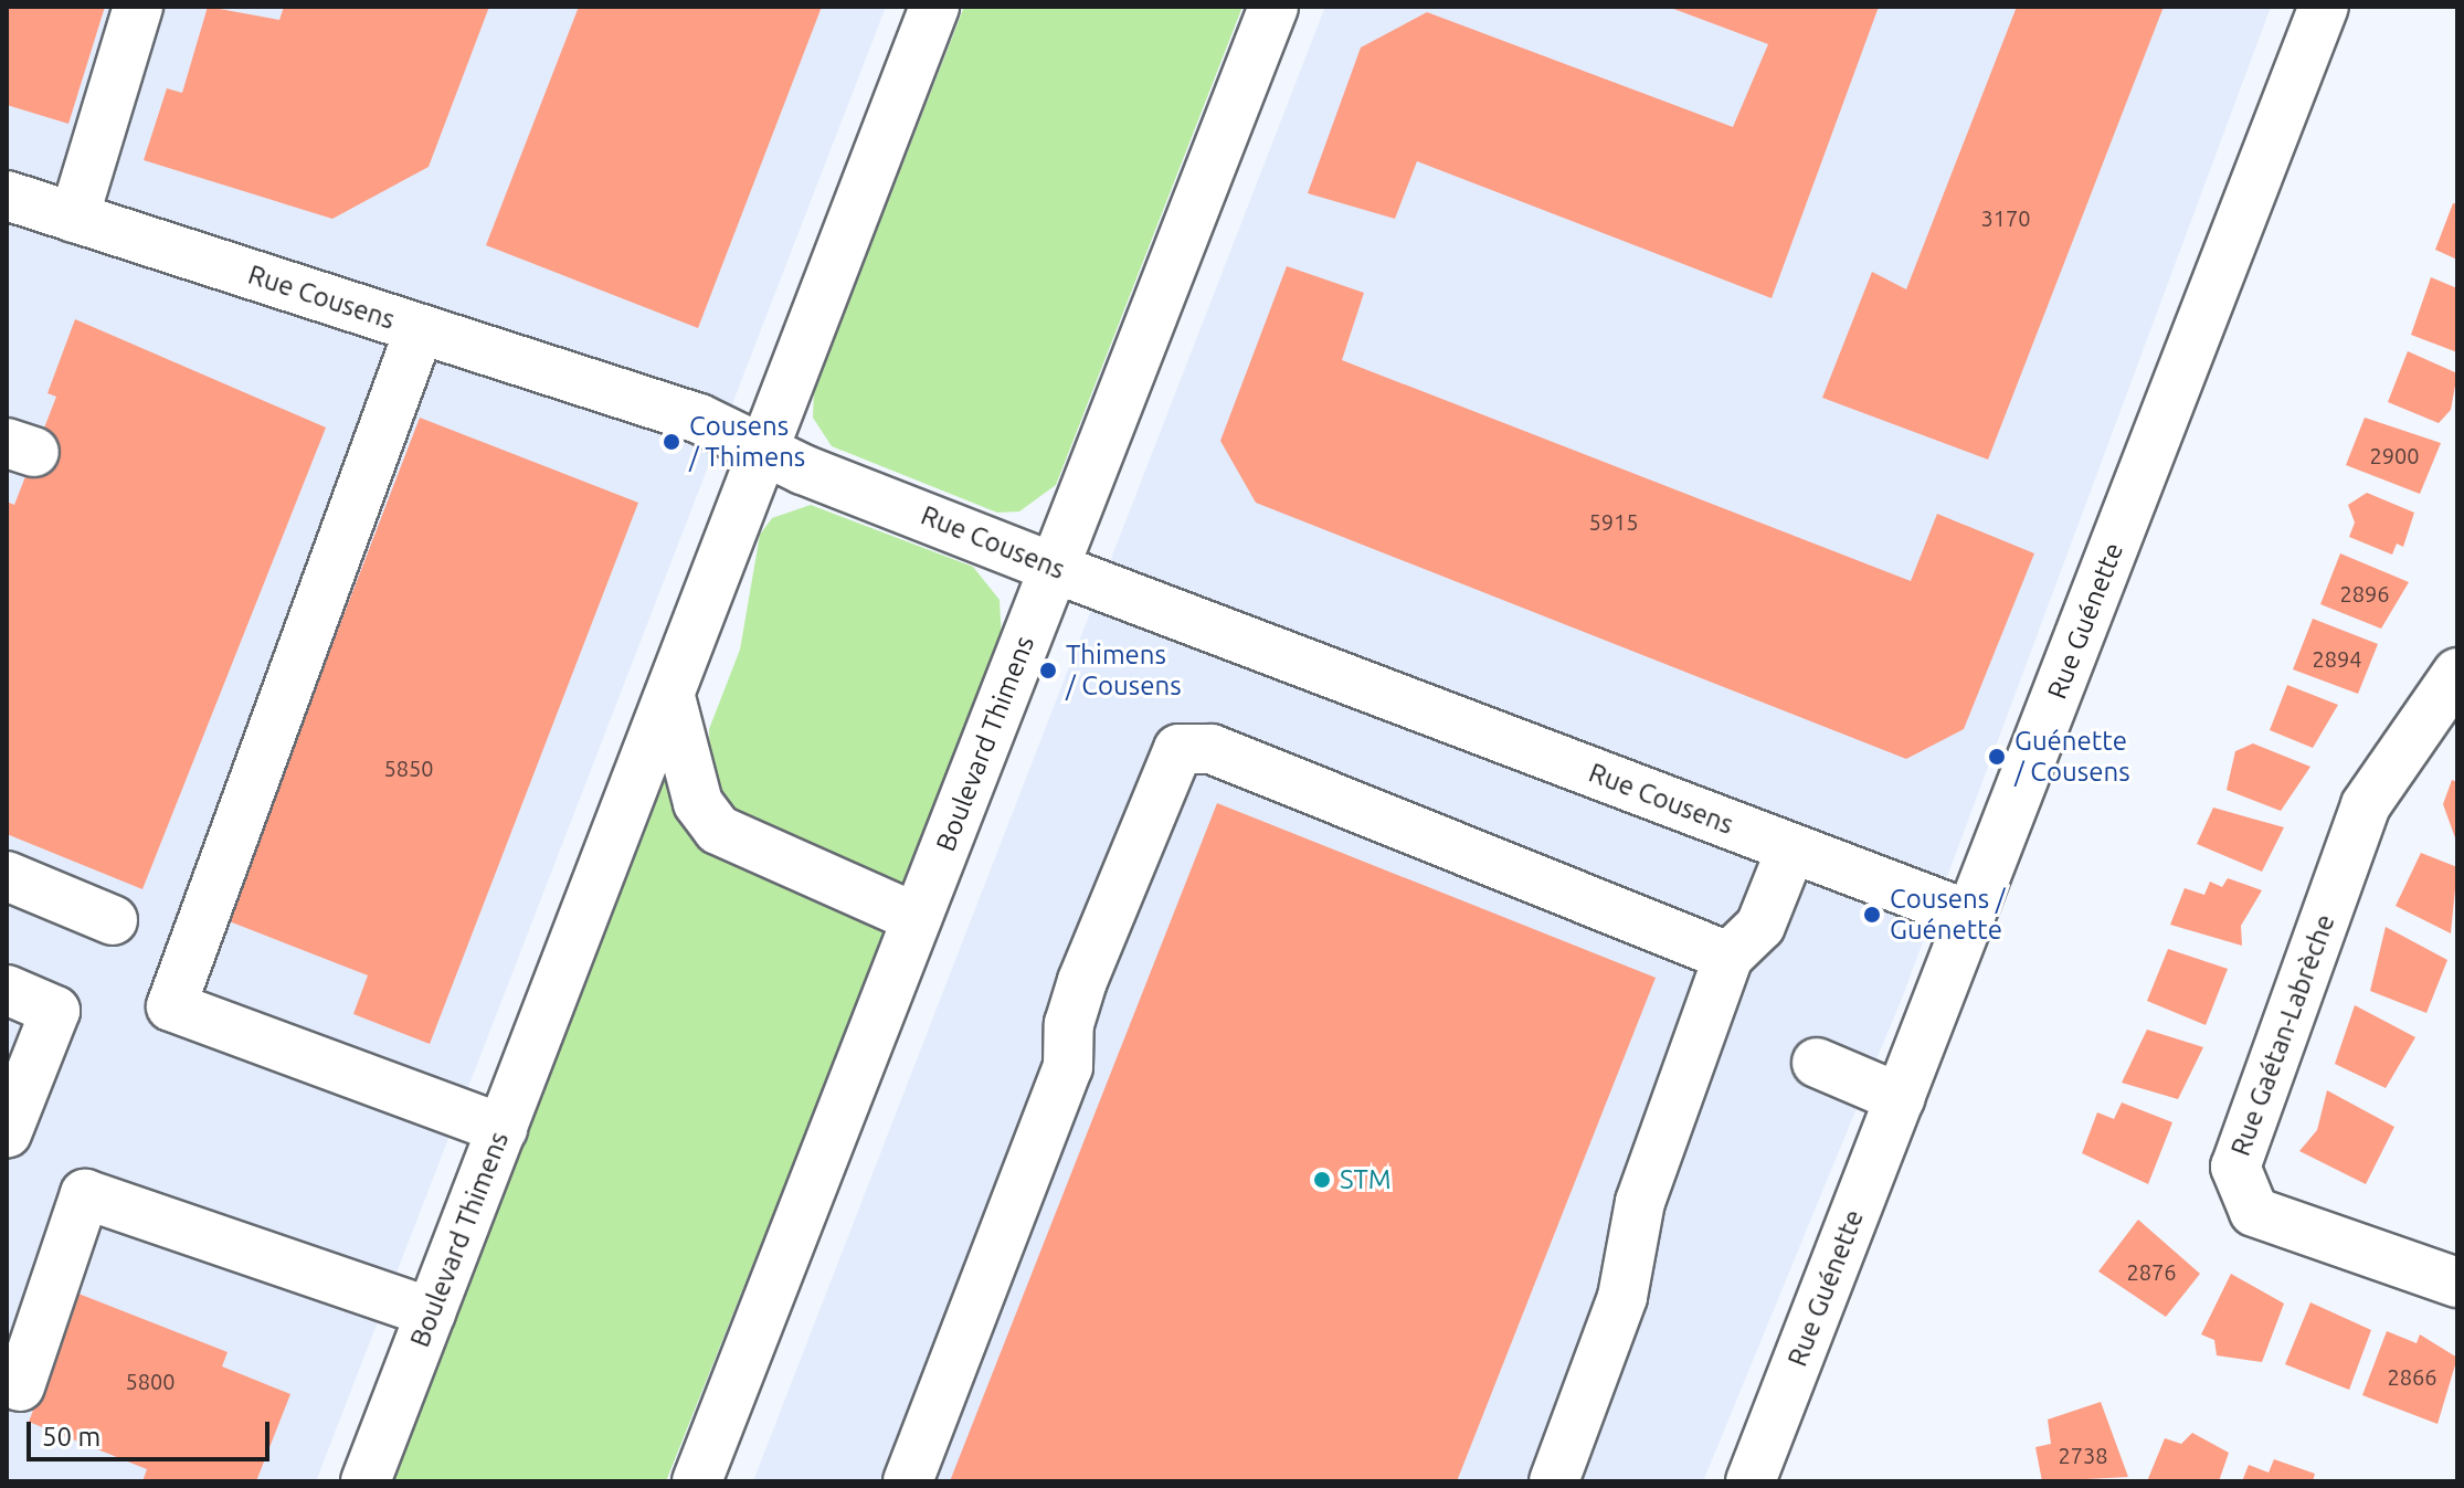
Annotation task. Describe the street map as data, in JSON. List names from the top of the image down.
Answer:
{
  "streets": {
    "street": [
      "Rue Cousens",
      "Rue Guénette",
      "Boulevard Thimens",
      "Rue Gaétan-Labrèche"
    ]
  },
  "crossings": [
    ["Rue Cousens", "Rue Guénette"],
    ["Rue Cousens", "Boulevard Thimens"]
  ],
  "places": [
    "Cousens / Thimens",
    "Thimens / Cousens",
    "Guénette / Cousens",
    "Cousens / Guénette",
    "STM"
  ],
  "house_numbers": [
    "3170",
    "2900",
    "5915",
    "2896",
    "2894",
    "5850",
    "2876",
    "2866",
    "5800",
    "2738"
  ],
  "scale_bar": "50 m"
}
